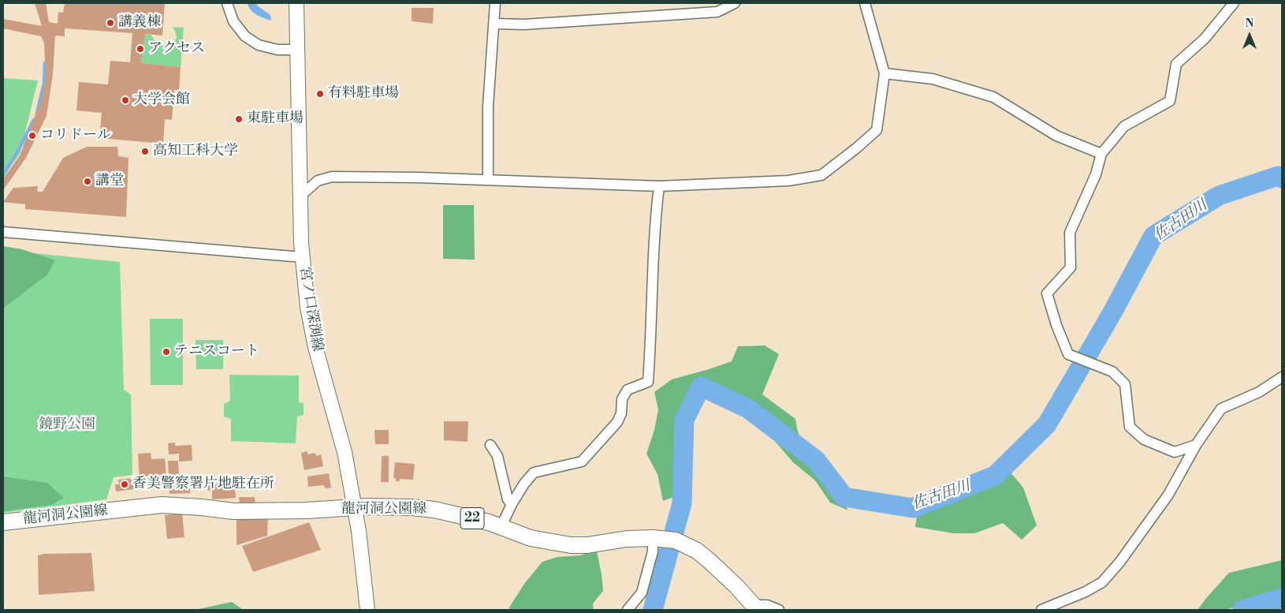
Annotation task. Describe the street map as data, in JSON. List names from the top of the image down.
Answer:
{
  "streets": {
    "main road": ["宮ノ口深渕線", "龍河洞公園線", "22"]
  },
  "crossings": [
    ["宮ノ口深渕線", "龍河洞公園線"]
  ],
  "water": ["佐古田川"],
  "parks": ["鏡野公園"],
  "places": [
    "講義棟",
    "アクセス",
    "有料駐車場",
    "大学会館",
    "東駐車場",
    "コリドール",
    "高知工科大学",
    "講堂",
    "テニスコート",
    "香美警察署片地駐在所"
  ],
  "north": "top"
}
